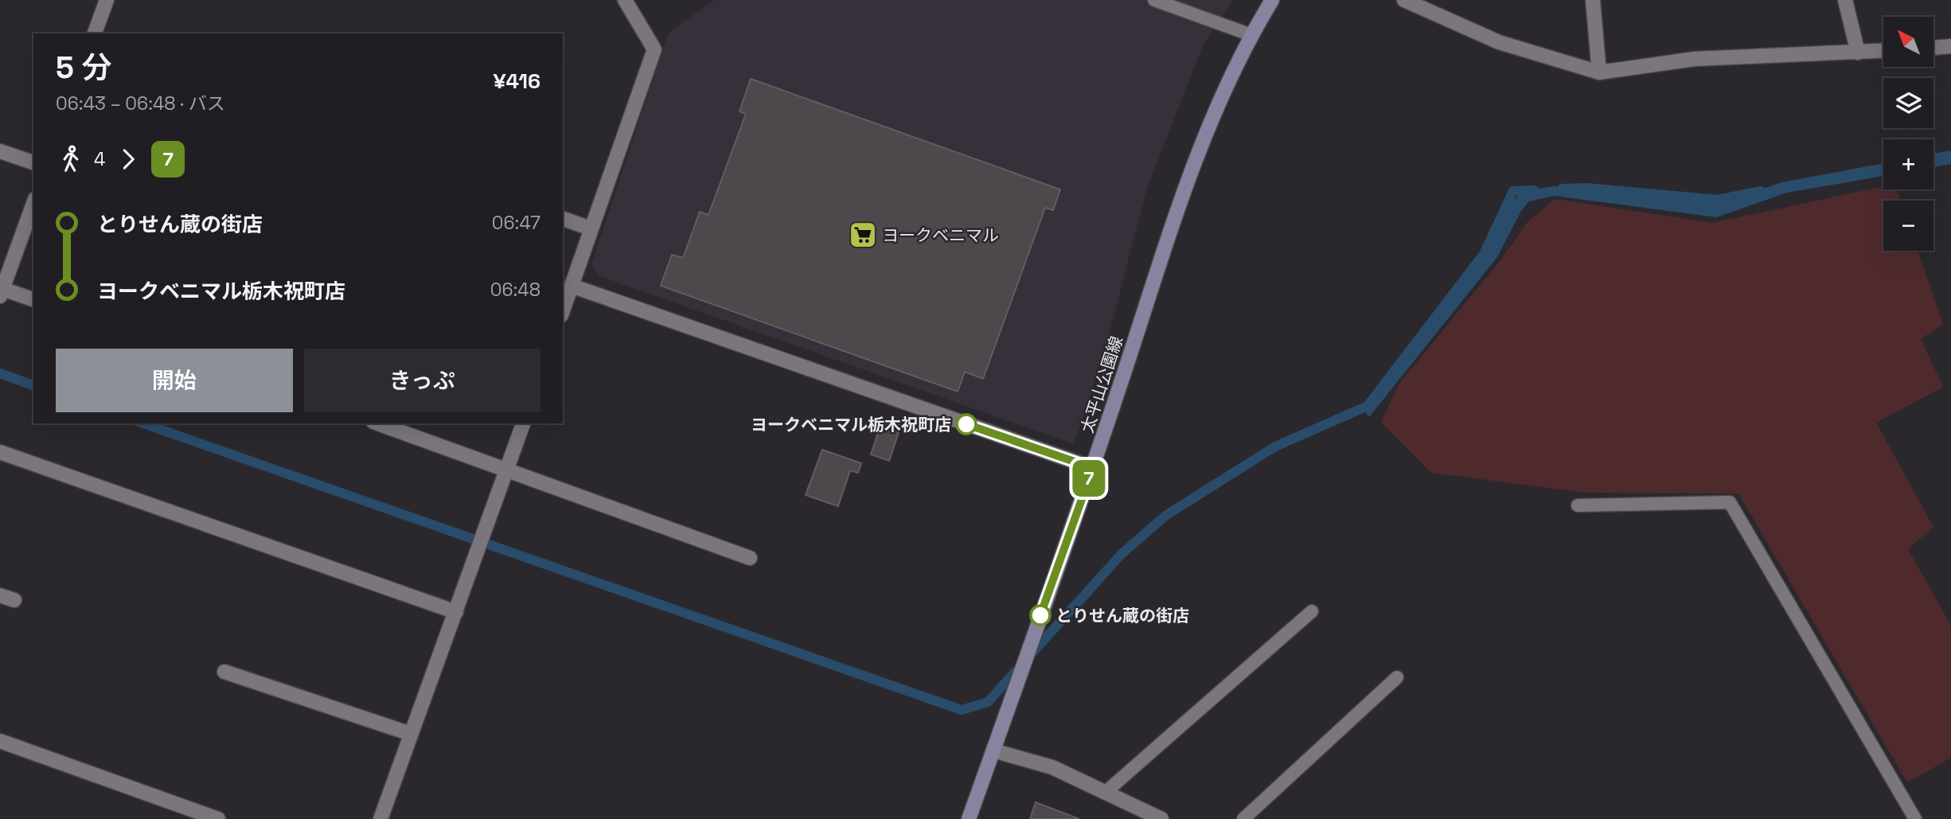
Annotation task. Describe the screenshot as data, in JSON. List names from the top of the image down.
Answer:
{
  "streets": {
    "main road": ["太平山公園線"]
  },
  "places": {
    "supermarket": ["ヨークベニマル"],
    "other": ["ヨークベニマル栃木祝町店", "とりせん蔵の街店"]
  },
  "lines": ["bus line 7"],
  "north": "top left",
  "page": {
    "on_map": "7",
    "map_buttons": ["+", "−"],
    "heading": ["5 分", "06:43 – 06:48 · バス", "¥416"],
    "legs": ["4", "7"],
    "list": [
      {
        "name": "とりせん蔵の街店",
        "value": "06:47"
      },
      {
        "name": "ヨークベニマル栃木祝町店",
        "value": "06:48"
      }
    ],
    "buttons": ["開始", "きっぷ"]
  }
}
